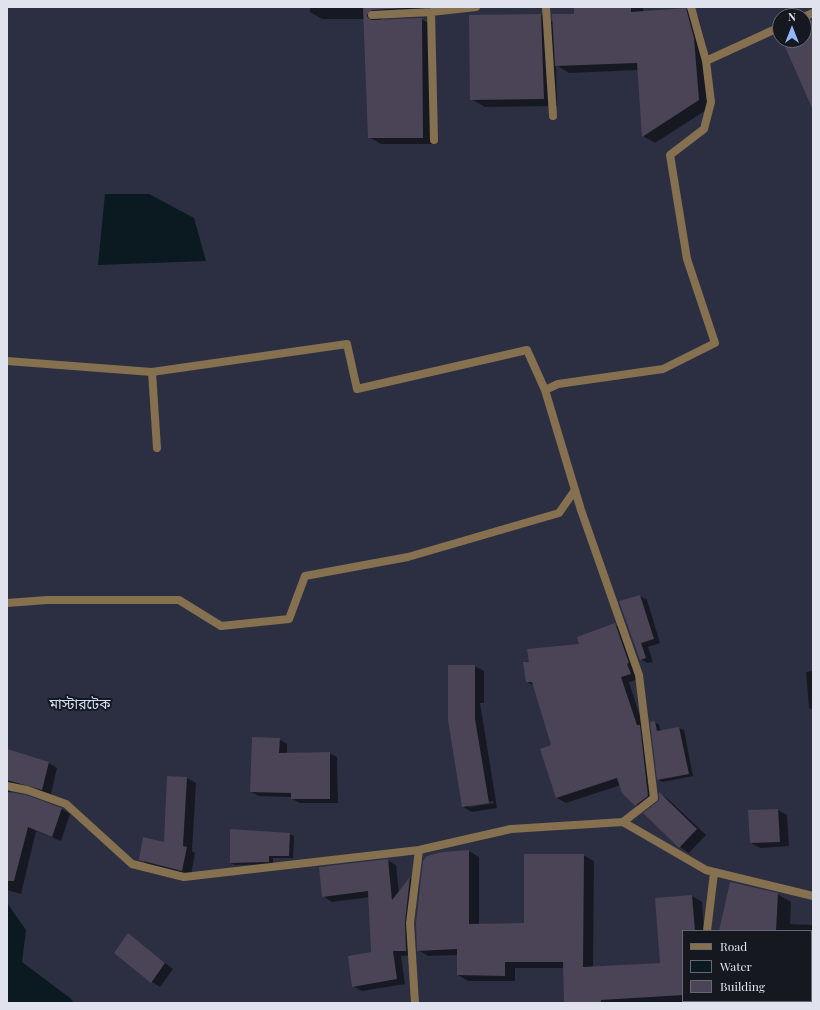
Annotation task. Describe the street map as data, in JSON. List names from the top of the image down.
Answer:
{
  "districts": ["মাস্টারটেক"],
  "legend": ["Road", "Water", "Building"],
  "north": "top"
}
